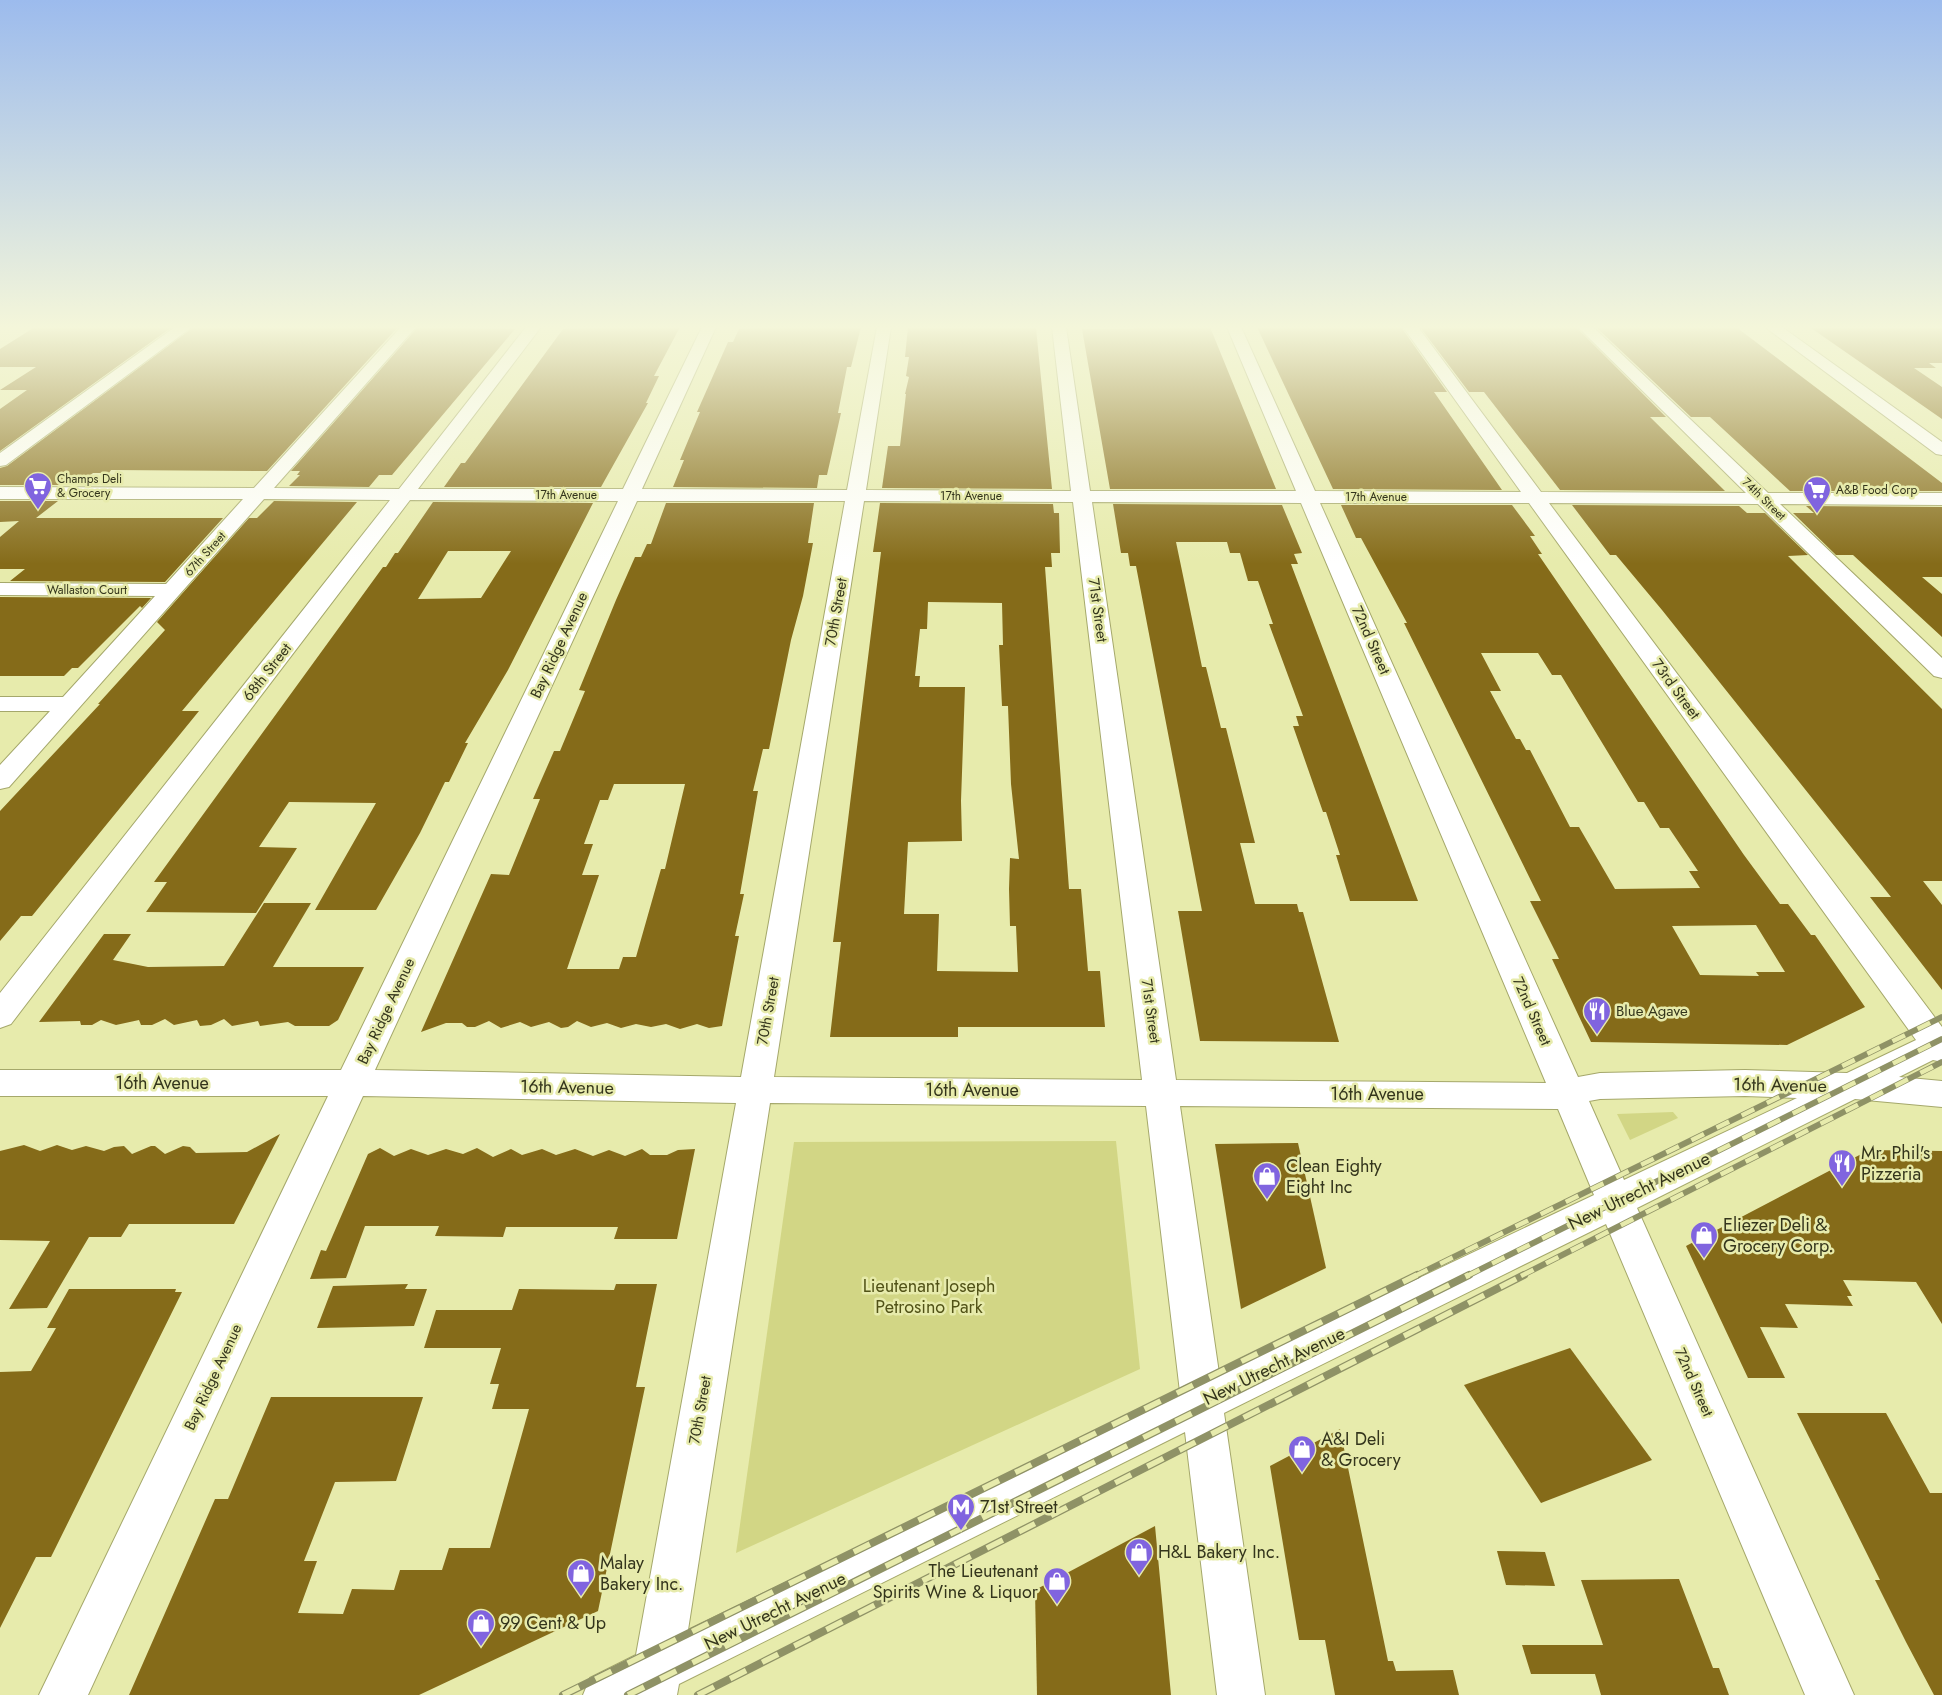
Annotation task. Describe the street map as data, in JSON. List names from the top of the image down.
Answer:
{
  "streets": {
    "street": [
      "17th Avenue",
      "74th Street",
      "67th Street",
      "Wallaston Court",
      "71st Street",
      "70th Street",
      "72nd Street",
      "Bay Ridge Avenue",
      "68th Street",
      "73rd Street",
      "16th Avenue",
      "New Utrecht Avenue"
    ]
  },
  "crossings": [
    ["17th Avenue", "74th Street"],
    ["17th Avenue", "67th Street"],
    ["17th Avenue", "71st Street"],
    ["17th Avenue", "70th Street"],
    ["17th Avenue", "72nd Street"],
    ["17th Avenue", "Bay Ridge Avenue"],
    ["17th Avenue", "68th Street"],
    ["17th Avenue", "73rd Street"],
    ["67th Street", "Wallaston Court"],
    ["71st Street", "16th Avenue"],
    ["71st Street", "New Utrecht Avenue"],
    ["70th Street", "16th Avenue"],
    ["70th Street", "New Utrecht Avenue"],
    ["72nd Street", "16th Avenue"],
    ["72nd Street", "New Utrecht Avenue"],
    ["Bay Ridge Avenue", "16th Avenue"],
    ["73rd Street", "New Utrecht Avenue"],
    ["16th Avenue", "New Utrecht Avenue"]
  ],
  "parks": ["Lieutenant Joseph Petrosino Park"],
  "places": {
    "supermarket": ["Champs Deli & Grocery", "A&B Food Corp"],
    "restaurant": ["Blue Agave", "Mr. Phil's Pizzeria"],
    "shop": [
      "Clean Eighty Eight Inc",
      "Eliezer Deli & Grocery Corp.",
      "A&I Deli & Grocery",
      "H&L Bakery Inc.",
      "Malay Bakery Inc.",
      "The Lieutenant Spirits Wine & Liquor",
      "99 Cent & Up"
    ],
    "metro station": ["71st Street"]
  }
}
